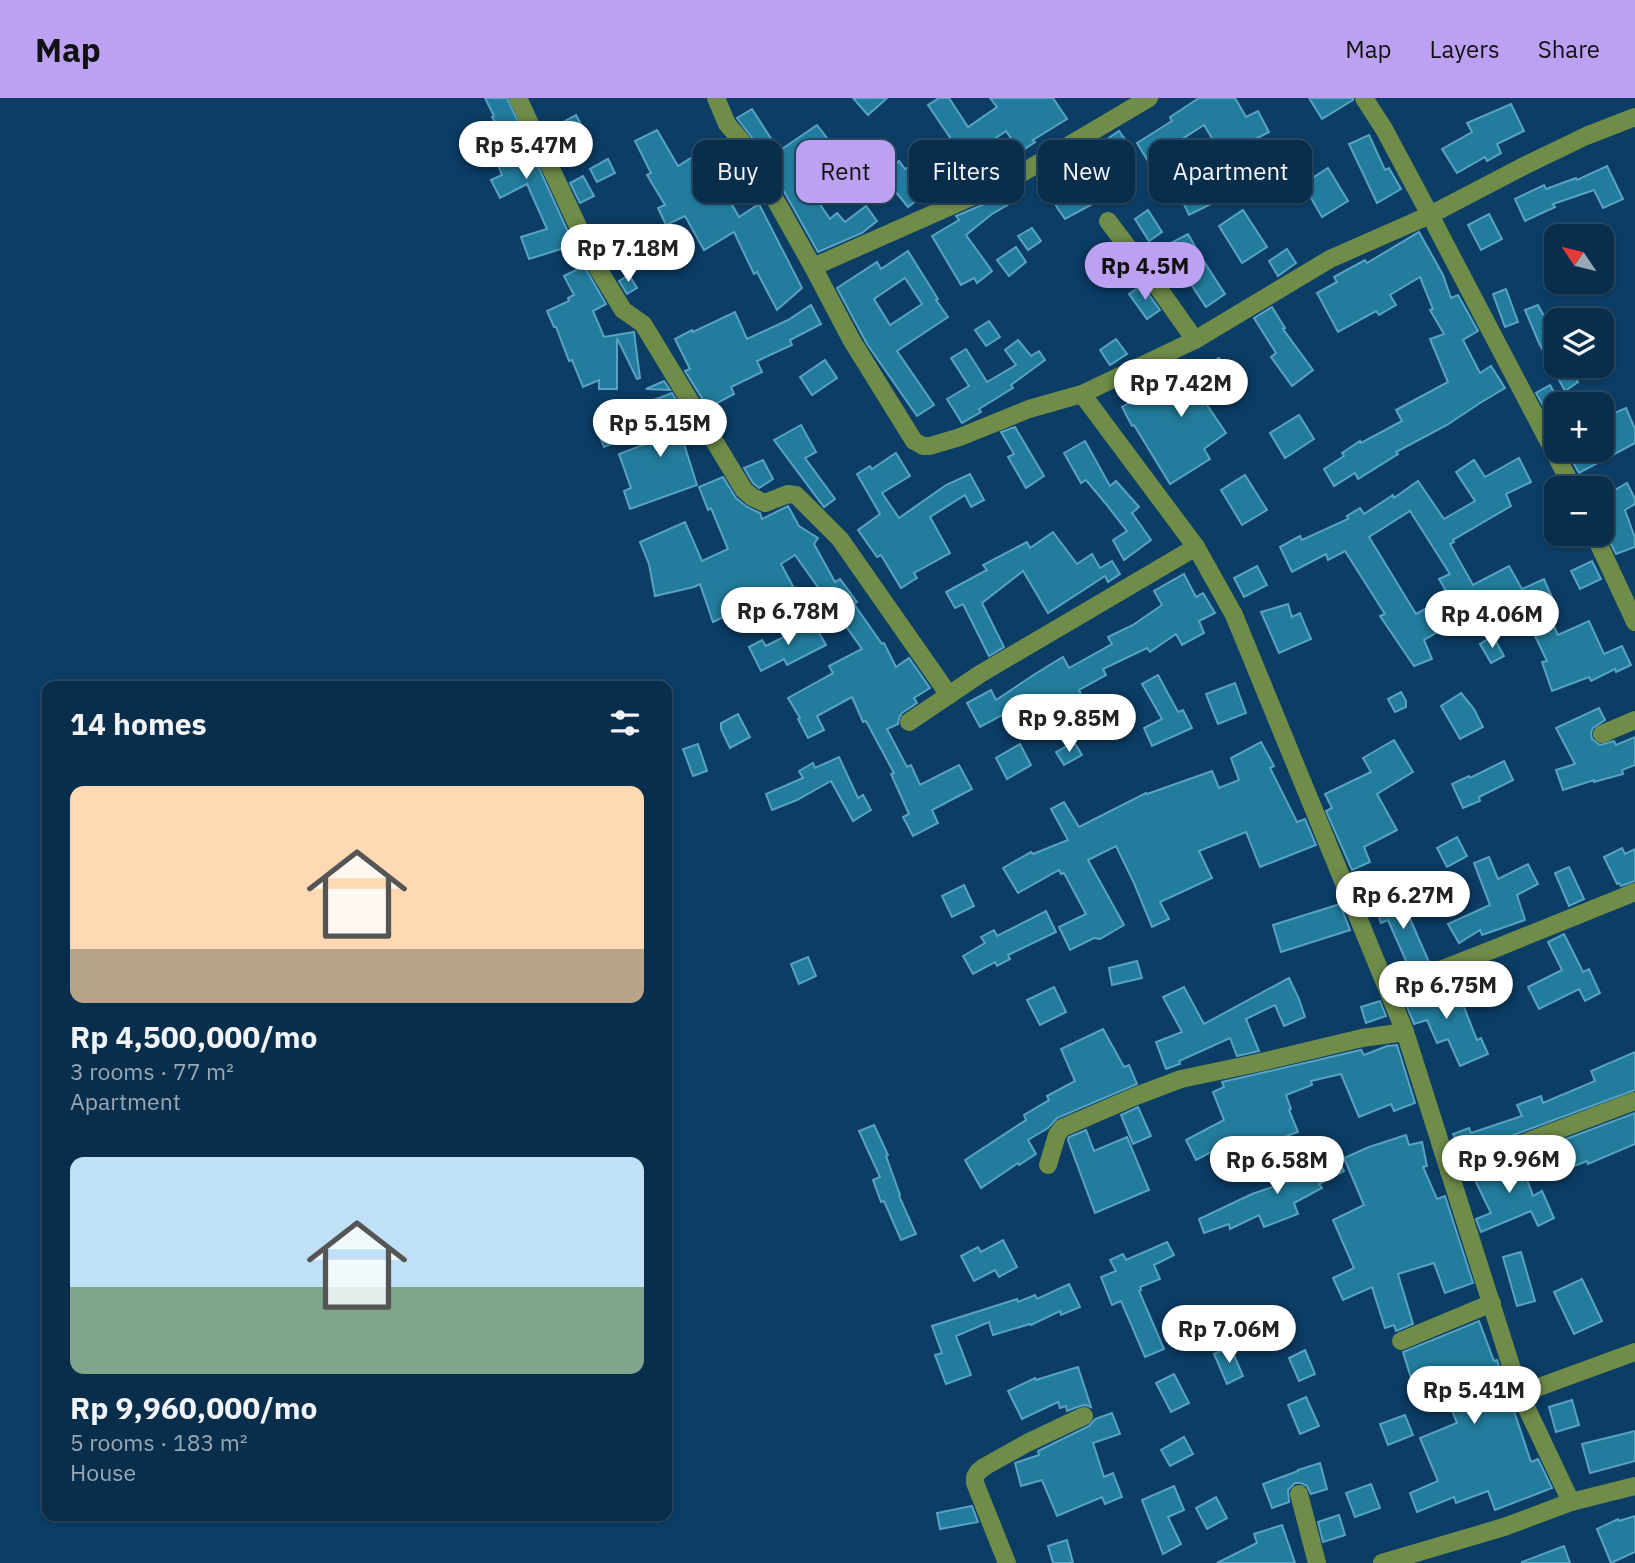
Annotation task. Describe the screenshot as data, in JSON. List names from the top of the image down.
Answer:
{
  "north": "top left",
  "page": {
    "header": "Map",
    "nav": ["Map", "Layers", "Share"],
    "price": [
      "Rp 5.47M",
      "Rp 7.18M",
      "Rp 4.5M",
      "Rp 7.42M",
      "Rp 5.15M",
      "Rp 6.78M",
      "Rp 4.06M",
      "Rp 9.85M",
      "Rp 6.27M",
      "Rp 6.75M",
      "Rp 9.96M",
      "Rp 6.58M",
      "Rp 7.06M",
      "Rp 5.41M"
    ],
    "chip": [
      "Buy",
      "Rent",
      "Filters",
      "New",
      "Apartment"
    ],
    "map_buttons": ["+", "−"],
    "heading": "14 homes",
    "list": [
      {
        "name": "Rp 4,500,000/mo",
        "note": "3 rooms · 77 m² · Apartment"
      },
      {
        "name": "Rp 9,960,000/mo",
        "note": "5 rooms · 183 m² · House"
      }
    ]
  }
}
